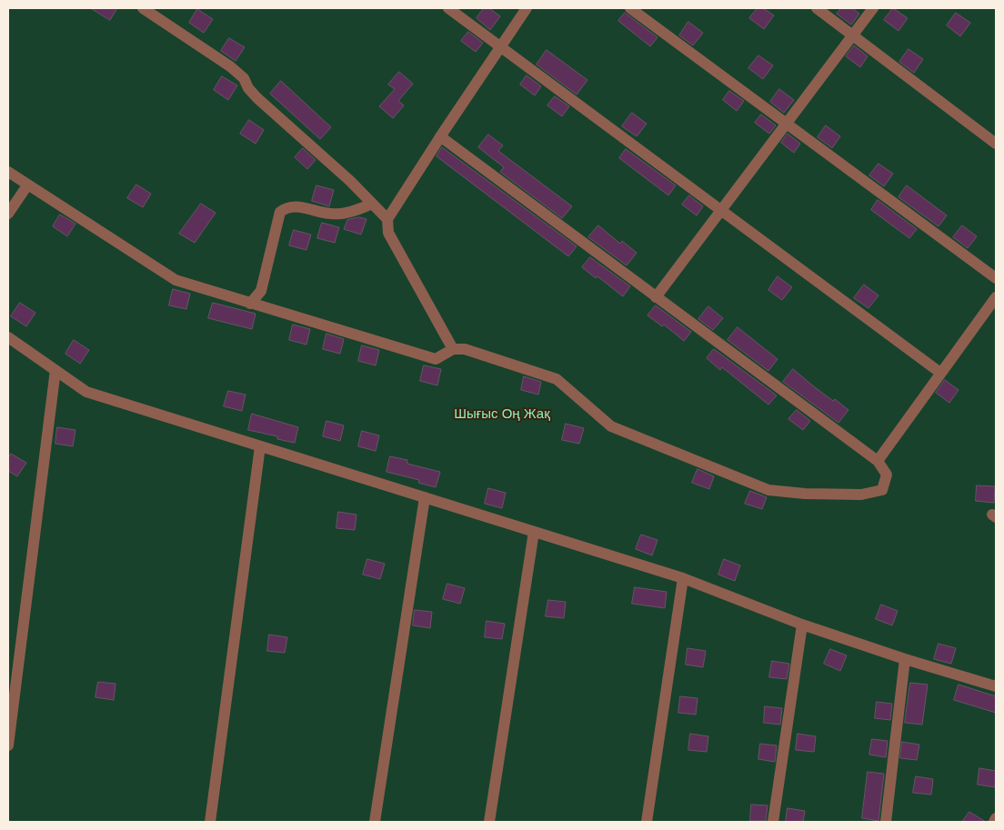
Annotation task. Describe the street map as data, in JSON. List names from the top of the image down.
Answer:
{
  "parks": ["Шығыс Оң Жақ"]
}
